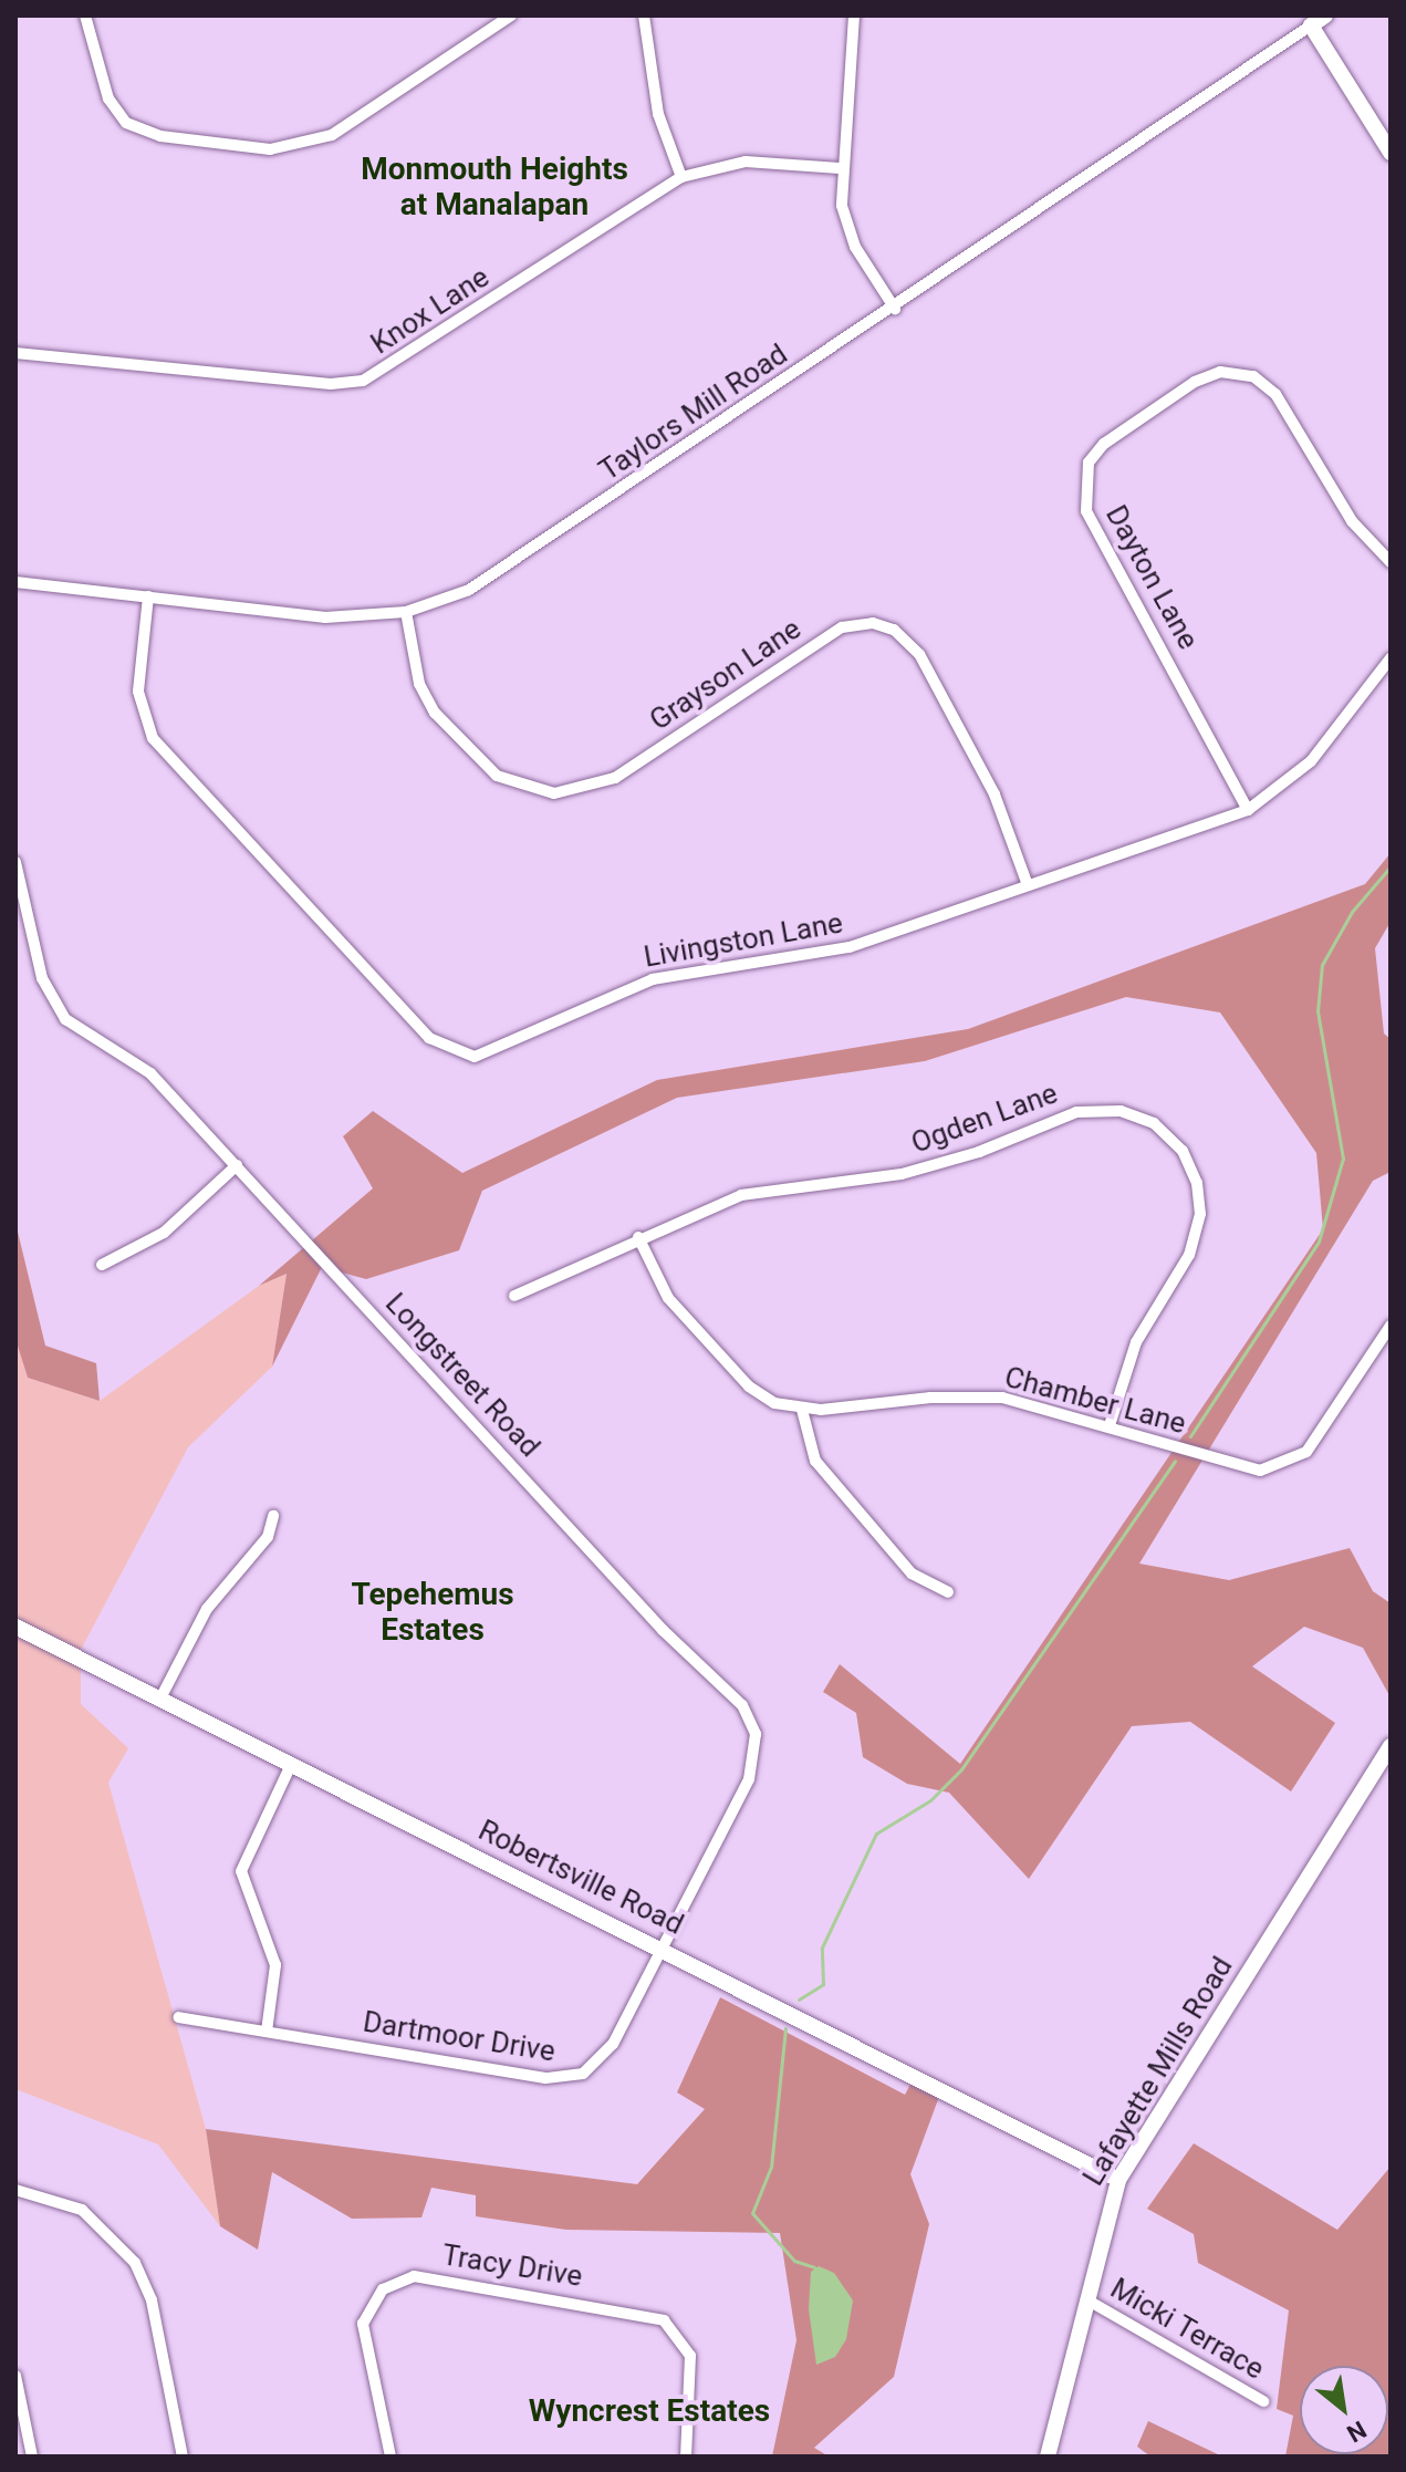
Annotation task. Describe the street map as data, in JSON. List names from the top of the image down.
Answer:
{
  "streets": {
    "street": [
      "Knox Lane",
      "Taylors Mill Road",
      "Dayton Lane",
      "Grayson Lane",
      "Livingston Lane",
      "Ogden Lane",
      "Longstreet Road",
      "Chamber Lane",
      "Robertsville Road",
      "Dartmoor Drive",
      "Lafayette Mills Road",
      "Tracy Drive",
      "Micki Terrace"
    ]
  },
  "crossings": [
    ["Taylors Mill Road", "Grayson Lane"],
    ["Taylors Mill Road", "Livingston Lane"],
    ["Dayton Lane", "Livingston Lane"],
    ["Grayson Lane", "Livingston Lane"],
    ["Ogden Lane", "Chamber Lane"],
    ["Longstreet Road", "Robertsville Road"],
    ["Longstreet Road", "Dartmoor Drive"],
    ["Robertsville Road", "Dartmoor Drive"],
    ["Robertsville Road", "Lafayette Mills Road"],
    ["Lafayette Mills Road", "Micki Terrace"]
  ],
  "districts": ["Monmouth Heights at Manalapan", "Tepehemus Estates", "Wyncrest Estates"],
  "north": "bottom right"
}
